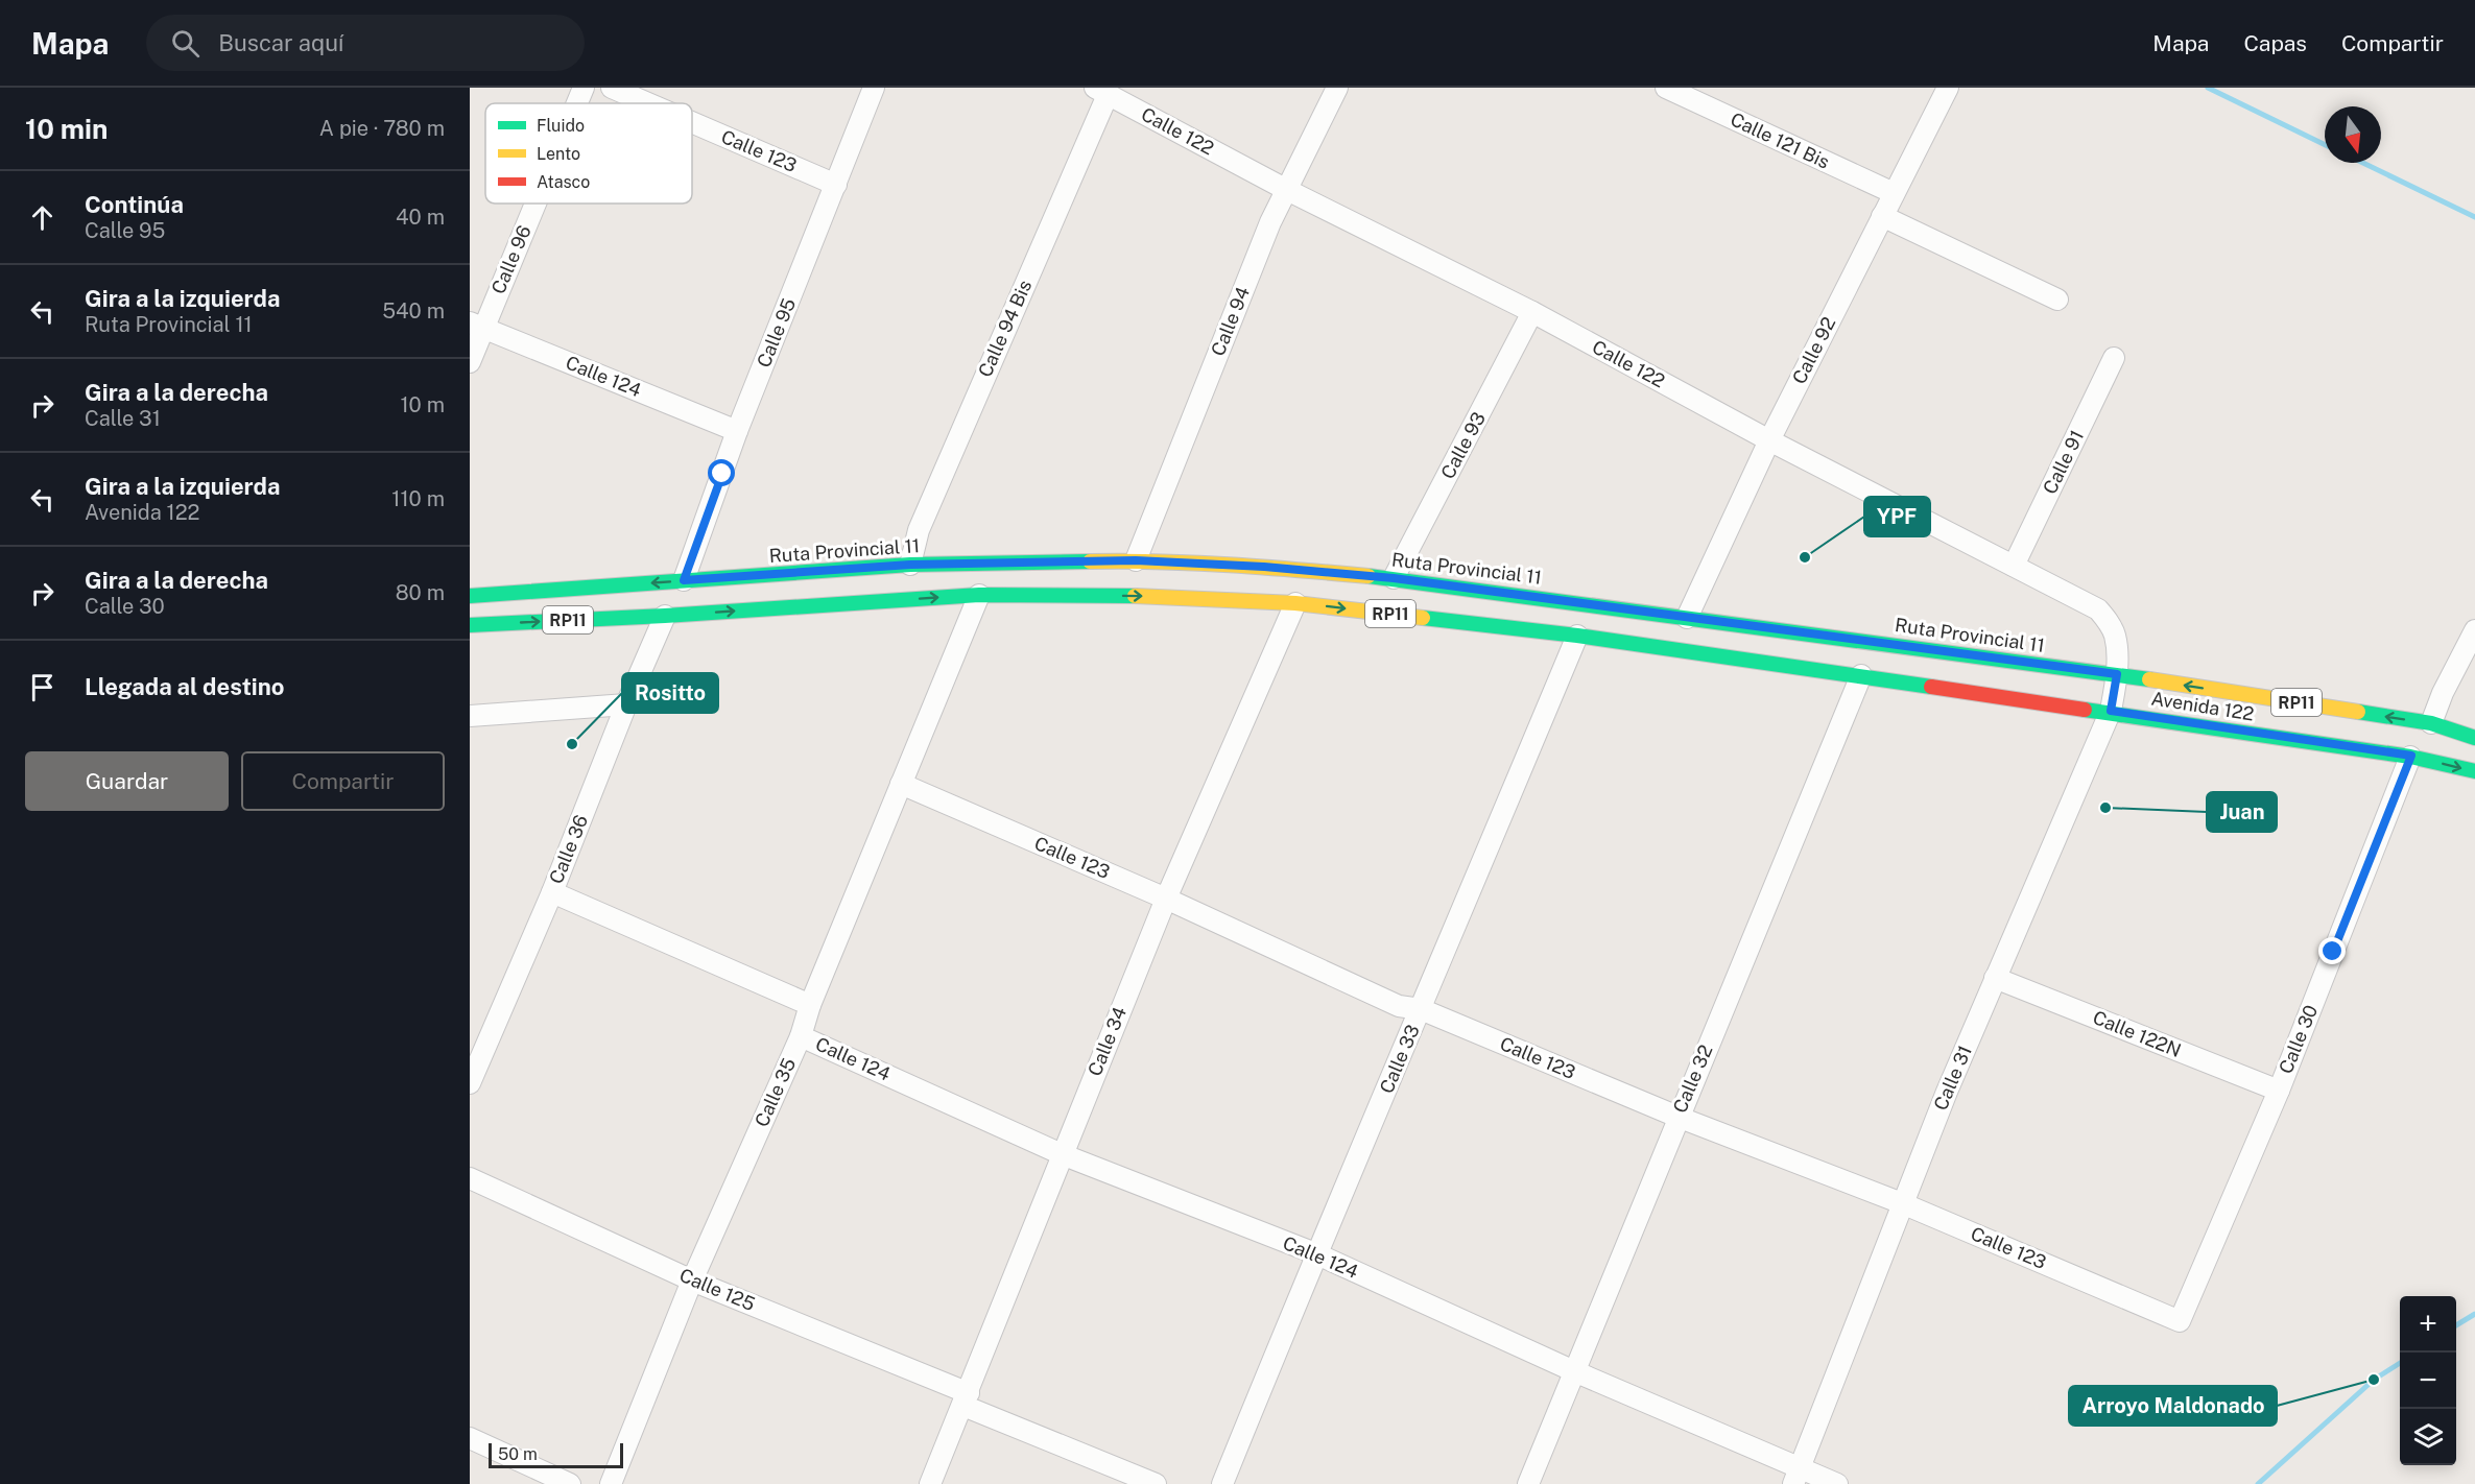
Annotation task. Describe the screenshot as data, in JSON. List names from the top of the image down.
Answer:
{
  "streets": {
    "main road": ["Ruta Provincial 11", "RP11", "Avenida 122"],
    "street": [
      "Calle 122",
      "Calle 121 Bis",
      "Calle 123",
      "Calle 96",
      "Calle 94",
      "Calle 94 Bis",
      "Calle 95",
      "Calle 92",
      "Calle 124",
      "Calle 93",
      "Calle 91",
      "Calle 36",
      "Calle 122N",
      "Calle 30",
      "Calle 34",
      "Calle 33",
      "Calle 31",
      "Calle 32",
      "Calle 35",
      "Calle 125"
    ]
  },
  "crossings": [
    ["Calle 122", "Calle 94"],
    ["Calle 122", "Calle 94 Bis"],
    ["Calle 122", "Calle 92"],
    ["Calle 122", "Calle 93"],
    ["Calle 122", "Calle 91"],
    ["Calle 122", "Ruta Provincial 11"],
    ["Calle 122", "Avenida 122"],
    ["Calle 122", "Calle 31"],
    ["Calle 121 Bis", "Calle 92"],
    ["Calle 123", "Calle 95"],
    ["Calle 123", "Calle 30"],
    ["Calle 123", "Calle 34"],
    ["Calle 123", "Calle 33"],
    ["Calle 123", "Calle 31"],
    ["Calle 123", "Calle 32"],
    ["Calle 123", "Calle 35"],
    ["Calle 96", "Calle 124"],
    ["Calle 94", "Ruta Provincial 11"],
    ["Calle 94 Bis", "Ruta Provincial 11"],
    ["Calle 95", "Calle 124"],
    ["Calle 95", "Ruta Provincial 11"],
    ["Calle 92", "Ruta Provincial 11"],
    ["Calle 124", "Calle 34"],
    ["Calle 124", "Calle 33"],
    ["Calle 124", "Calle 31"],
    ["Calle 124", "Calle 32"],
    ["Calle 124", "Calle 35"],
    ["Calle 93", "Ruta Provincial 11"],
    ["Ruta Provincial 11", "Avenida 122"],
    ["Ruta Provincial 11", "Calle 31"],
    ["RP11", "Avenida 122"],
    ["RP11", "Calle 36"],
    ["RP11", "Calle 34"],
    ["RP11", "Calle 33"],
    ["RP11", "Calle 31"],
    ["RP11", "Calle 32"],
    ["RP11", "Calle 35"],
    ["Avenida 122", "Calle 30"],
    ["Avenida 122", "Calle 31"],
    ["Calle 122N", "Calle 30"],
    ["Calle 122N", "Calle 31"],
    ["Calle 34", "Calle 125"],
    ["Calle 35", "Calle 125"]
  ],
  "places": [
    "YPF",
    "Rositto",
    "Juan",
    "Arroyo Maldonado"
  ],
  "legend": ["Fluido", "Lento", "Atasco"],
  "scale_bar": "50 m",
  "north": "bottom",
  "page": {
    "header": "Mapa",
    "search": "Buscar aquí",
    "nav": ["Mapa", "Capas", "Compartir"],
    "heading": ["10 min", "A pie · 780 m"],
    "list": [
      ["Continúa", "Calle 95", "40 m"],
      ["Gira a la izquierda", "Ruta Provincial 11", "540 m"],
      ["Gira a la derecha", "Calle 31", "10 m"],
      ["Gira a la izquierda", "Avenida 122", "110 m"],
      ["Gira a la derecha", "Calle 30", "80 m"],
      "Llegada al destino"
    ],
    "buttons": ["Guardar", "Compartir"],
    "map_buttons": ["+", "−"],
    "scale": "50 m"
  }
}
